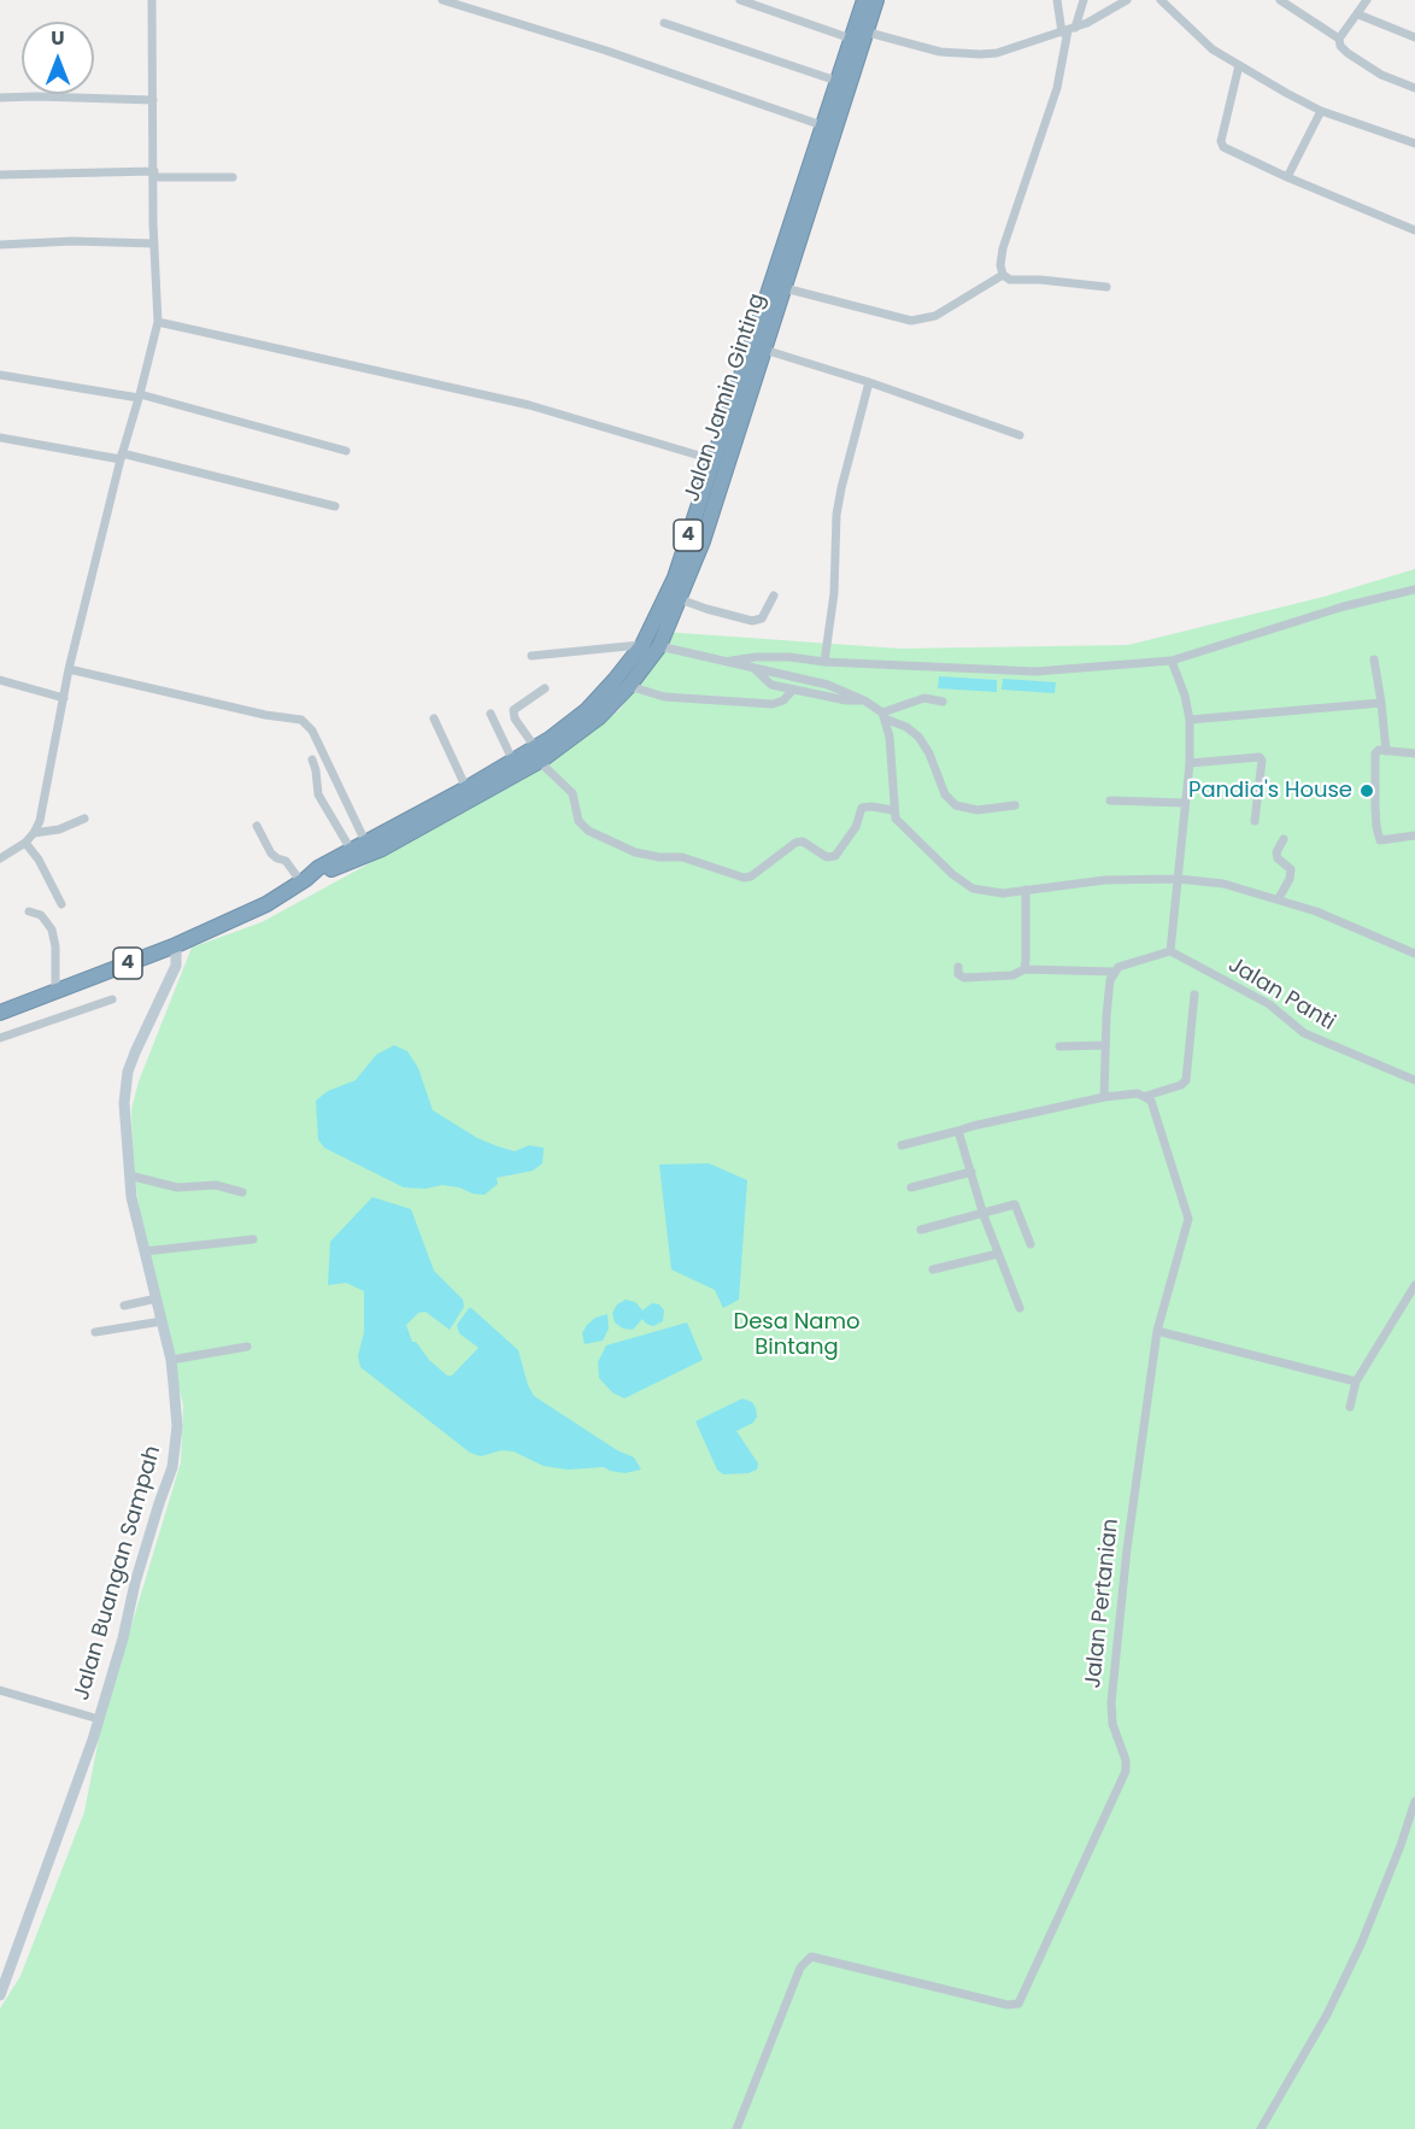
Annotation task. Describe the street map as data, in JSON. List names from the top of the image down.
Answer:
{
  "streets": {
    "highway": ["Jalan Jamin Ginting", "4"],
    "street": ["Jalan Panti", "Jalan Buangan Sampah", "Jalan Pertanian"]
  },
  "crossings": [
    ["Jalan Jamin Ginting", "Jalan Buangan Sampah"]
  ],
  "parks": ["Desa Namo Bintang"],
  "places": ["Pandia's House"],
  "north": "top"
}
